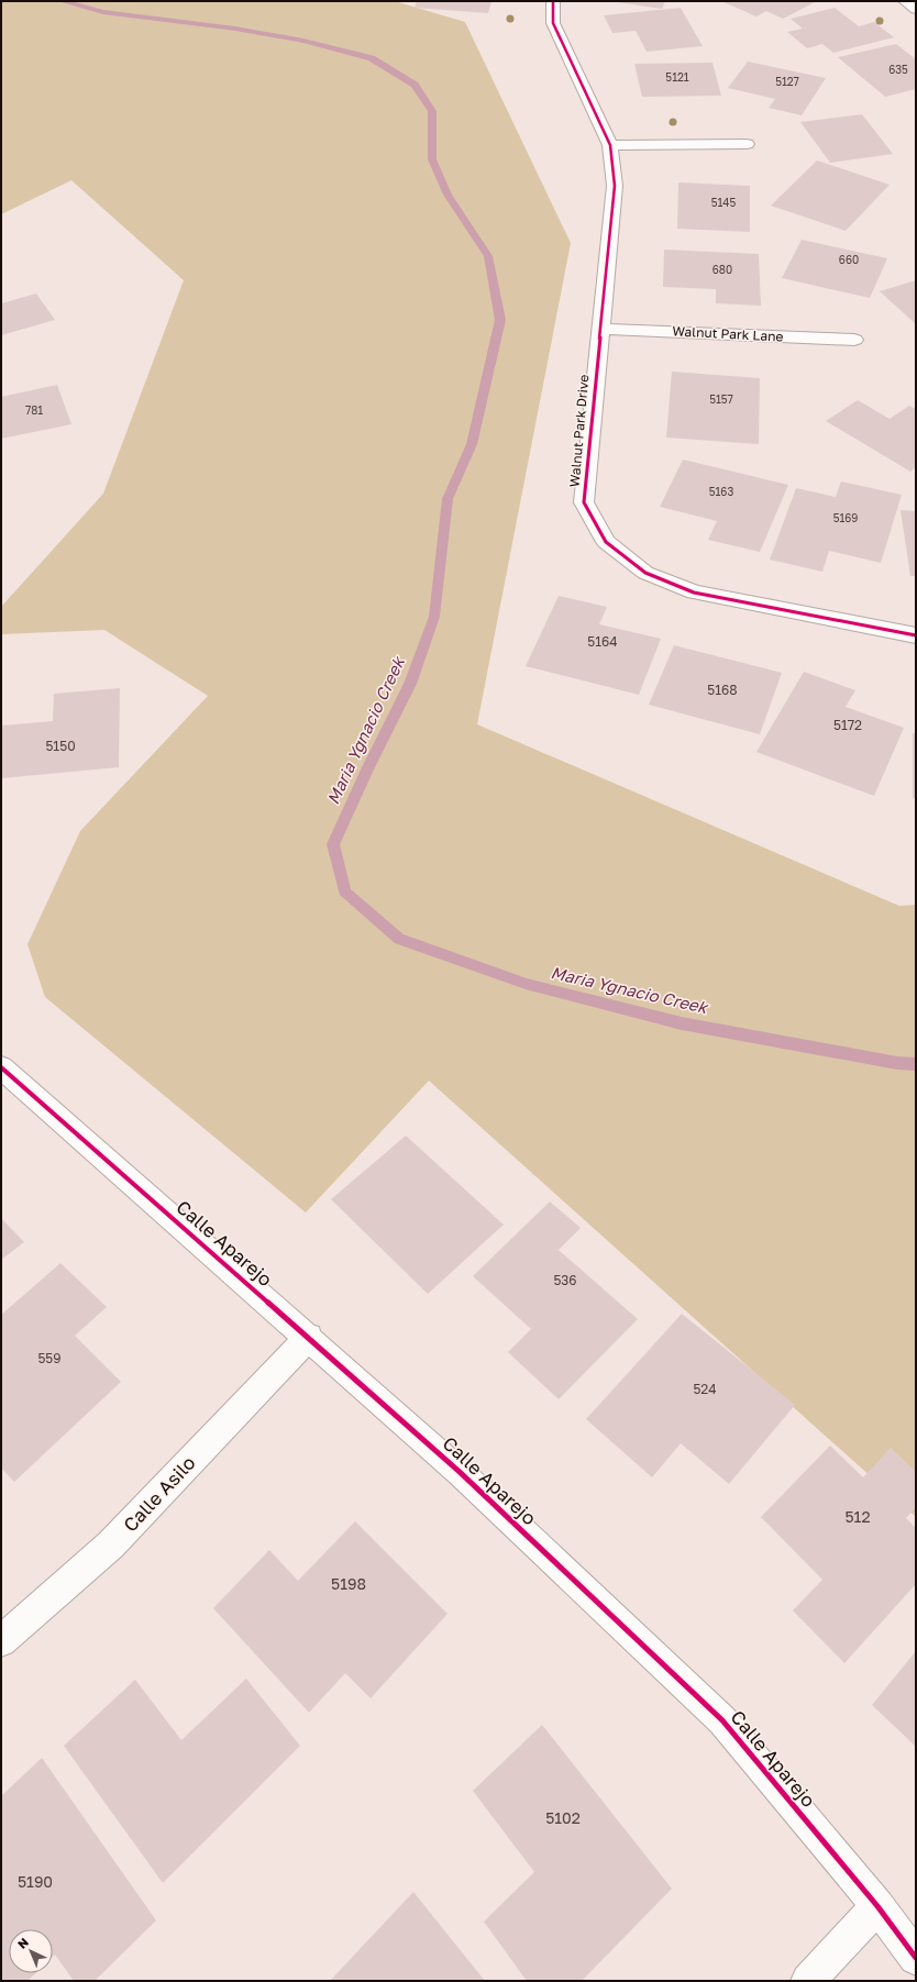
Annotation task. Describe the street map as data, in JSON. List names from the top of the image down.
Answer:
{
  "streets": {
    "street": [
      "Walnut Park Lane",
      "Walnut Park Drive",
      "Calle Aparejo",
      "Calle Asilo"
    ]
  },
  "crossings": [
    ["Walnut Park Lane", "Walnut Park Drive"],
    ["Calle Aparejo", "Calle Asilo"]
  ],
  "water": ["Maria Ygnacio Creek"],
  "house_numbers": [
    "635",
    "5121",
    "5127",
    "5145",
    "660",
    "680",
    "5157",
    "781",
    "5163",
    "5169",
    "5164",
    "5168",
    "5172",
    "5150",
    "536",
    "559",
    "524",
    "512",
    "5198",
    "5102",
    "5190"
  ],
  "north": "top left"
}
